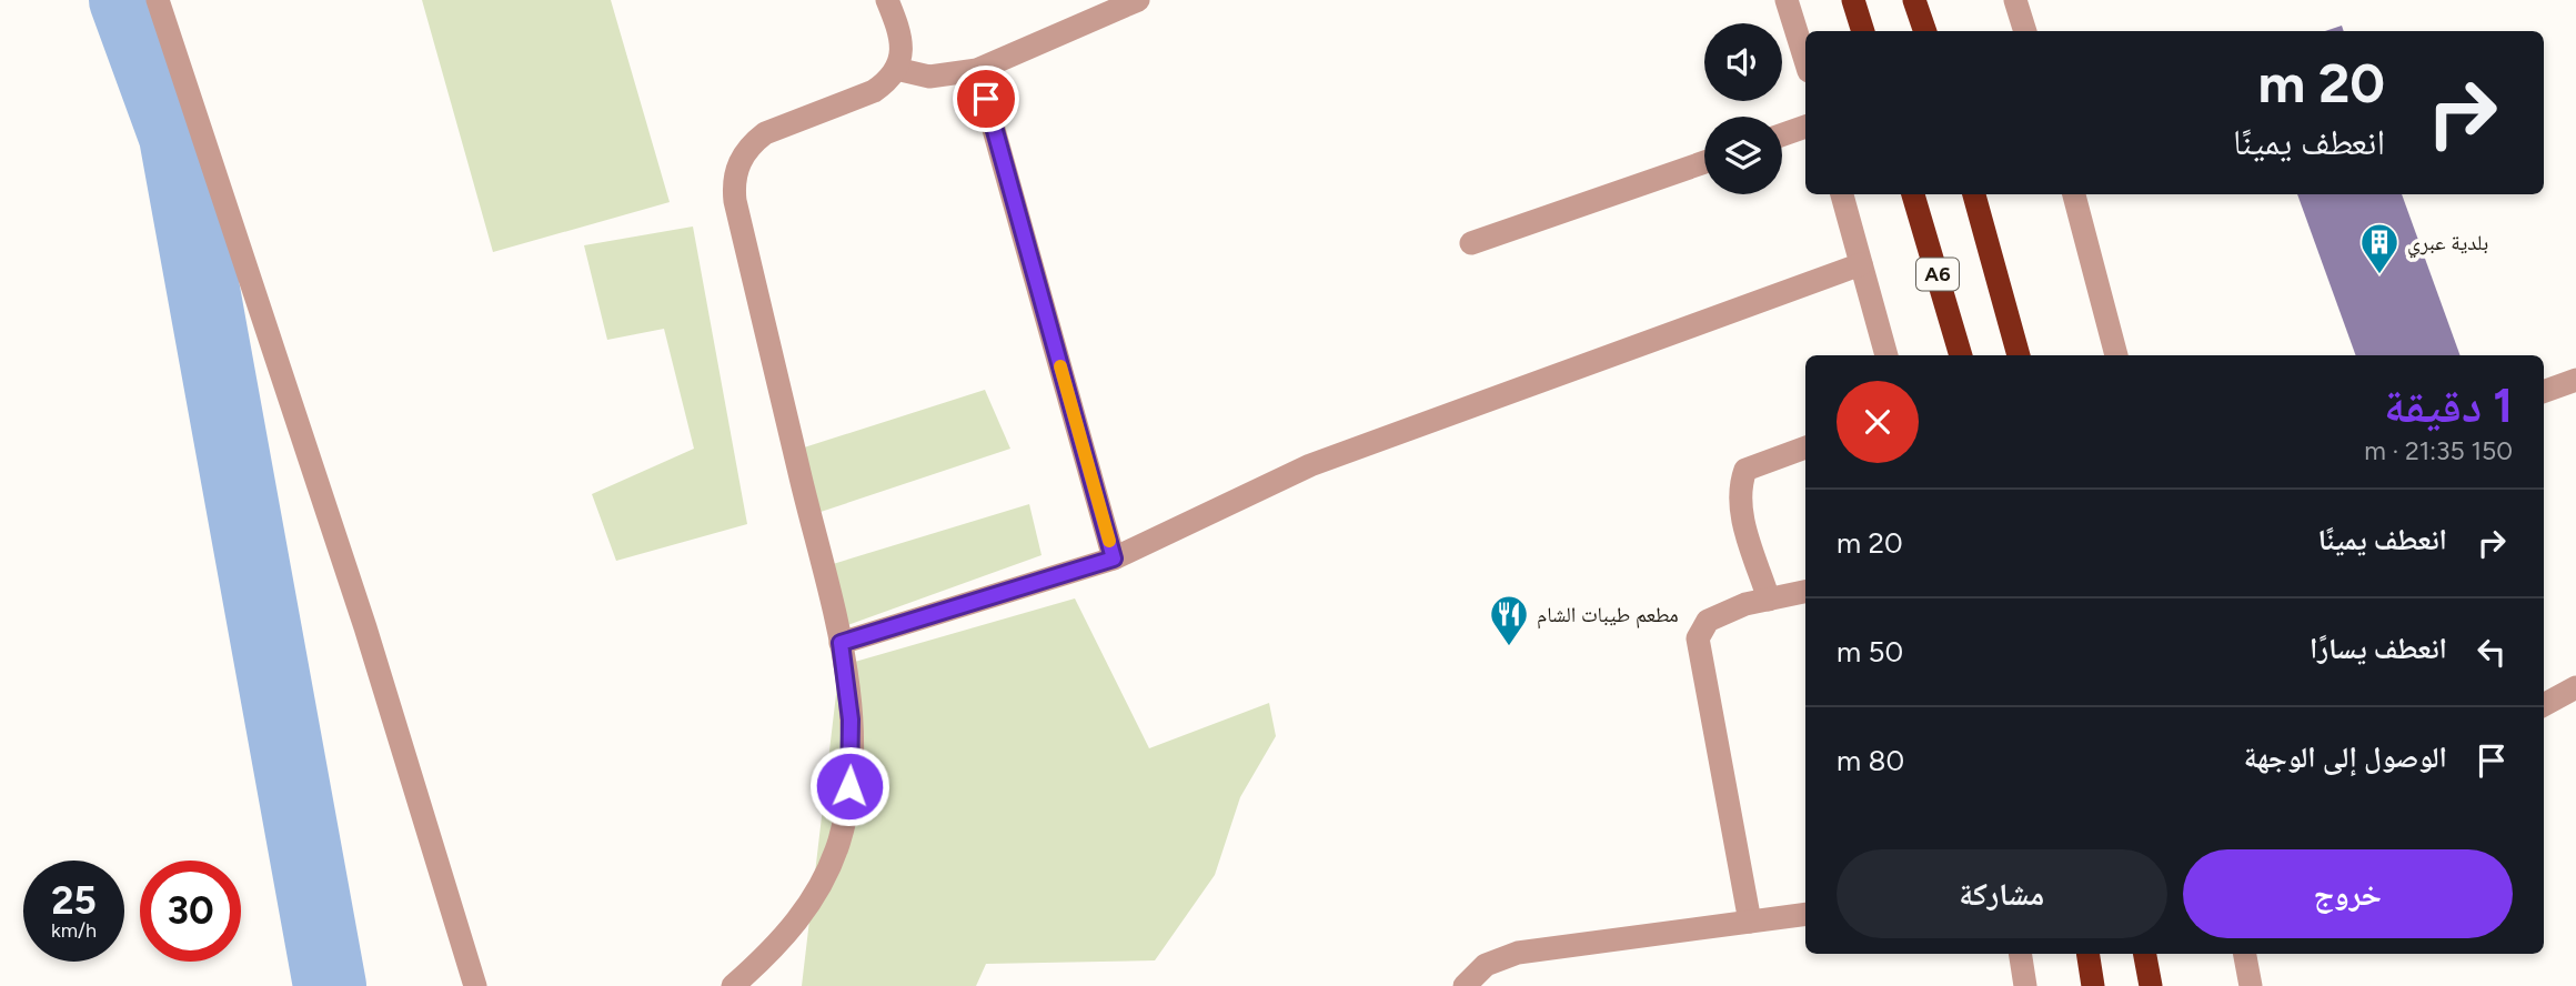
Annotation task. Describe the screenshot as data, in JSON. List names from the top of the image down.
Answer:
{
  "streets": {
    "highway": ["A6"]
  },
  "places": {
    "building": ["بلدية عبري"],
    "restaurant": ["مطعم طيبات الشام"]
  },
  "page": {
    "turn": ["20 m", "انعطف يمينًا"],
    "heading": ["1 دقيقة", "150 m · 21:35"],
    "list": [
      {
        "name": "انعطف يمينًا",
        "value": "20 m"
      },
      {
        "name": "انعطف يسارًا",
        "value": "50 m"
      },
      {
        "name": "الوصول إلى الوجهة",
        "value": "80 m"
      }
    ],
    "buttons": ["خروج", "مشاركة"],
    "speed": "25 km/h",
    "limit": "30"
  }
}
